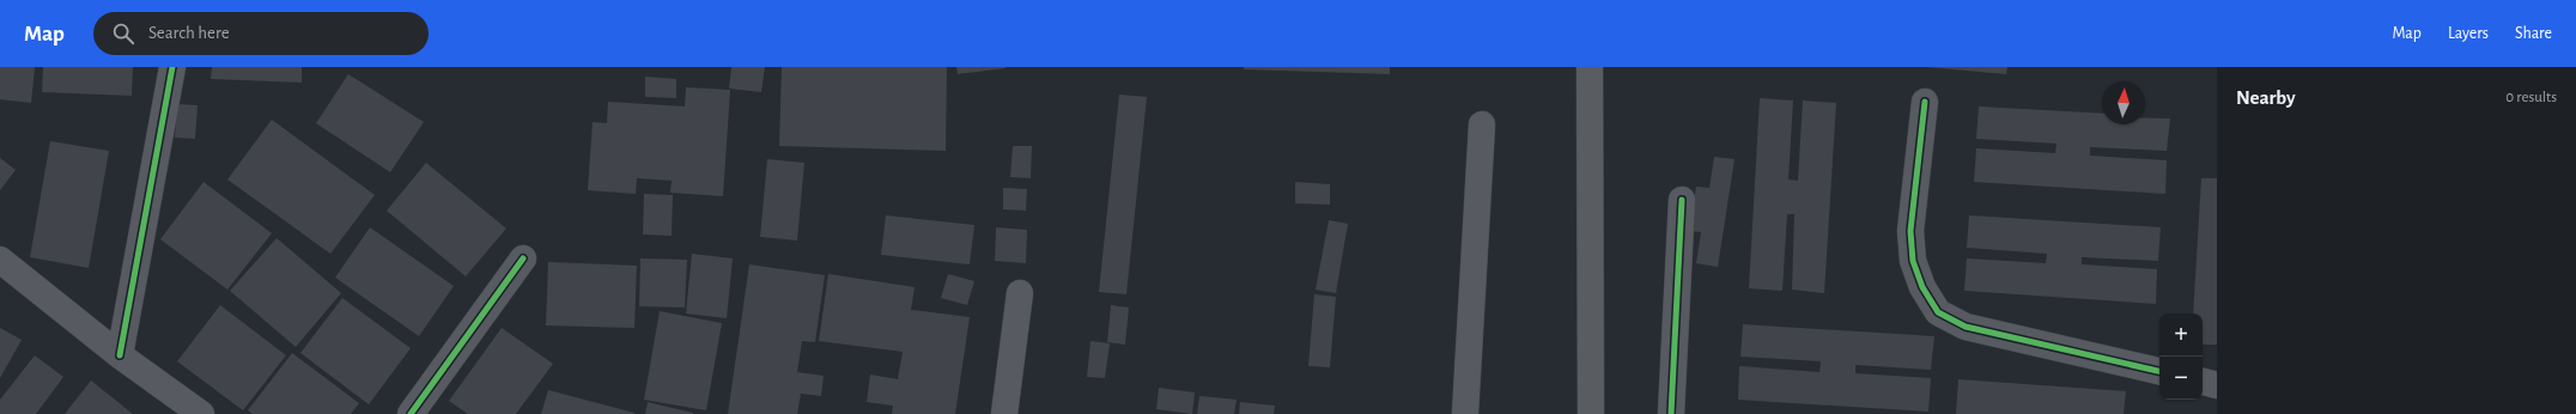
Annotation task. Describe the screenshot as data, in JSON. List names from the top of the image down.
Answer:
{
  "north": "top",
  "page": {
    "header": "Map",
    "search": "Search here",
    "nav": ["Map", "Layers", "Share"],
    "heading": ["Nearby", "0 results"],
    "map_buttons": ["+", "−"]
  }
}
